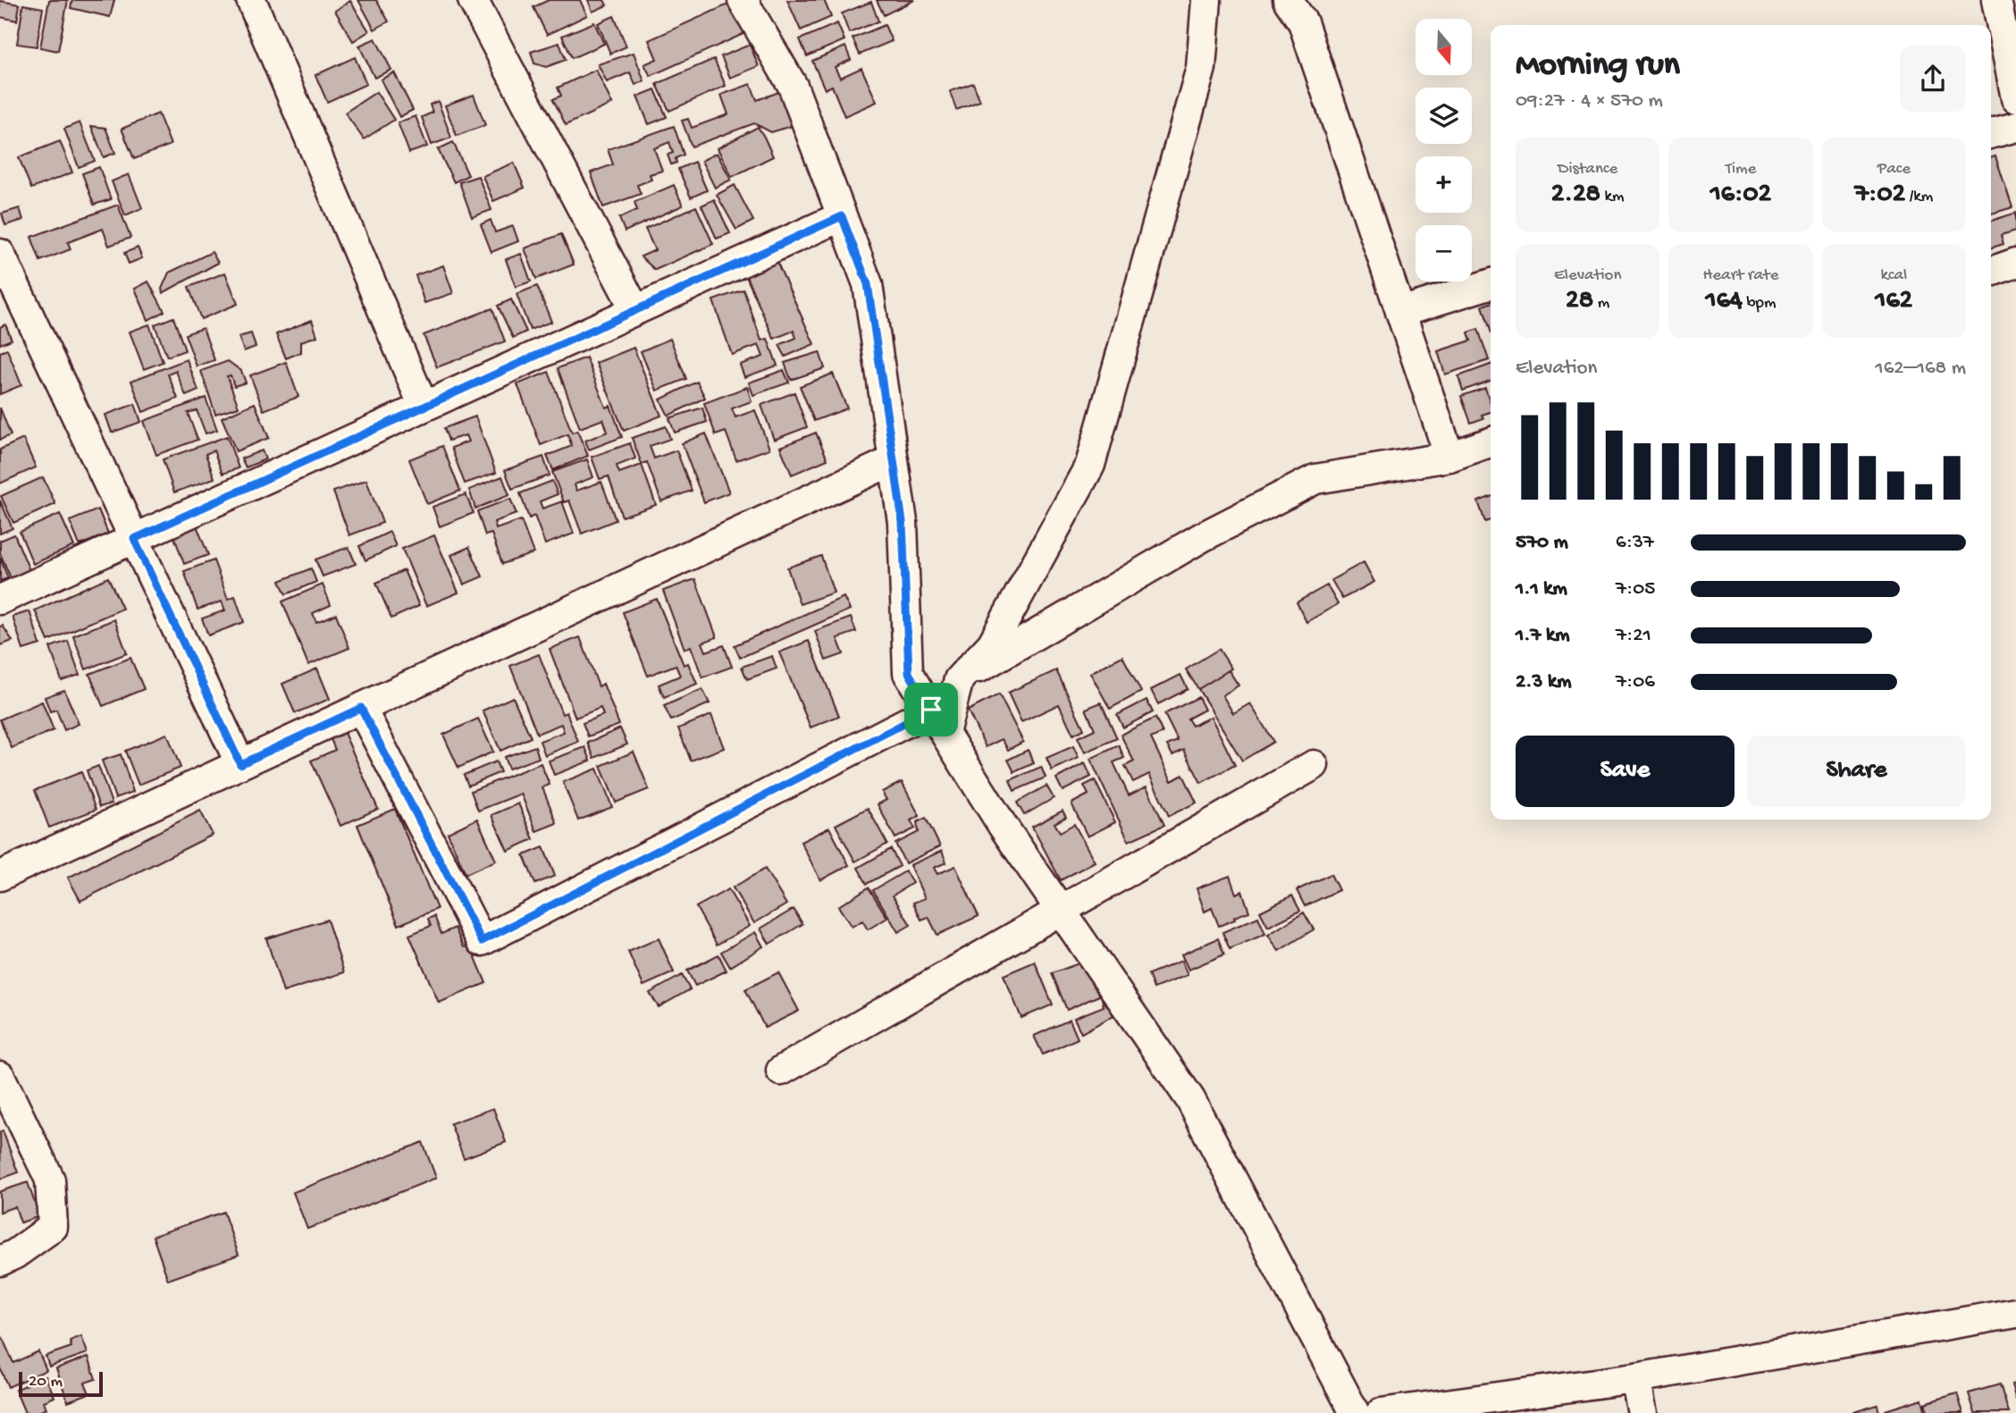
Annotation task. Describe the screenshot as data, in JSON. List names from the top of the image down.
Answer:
{
  "scale_bar": "20 m",
  "north": "bottom",
  "page": {
    "map_buttons": ["+", "−"],
    "heading": ["Morning run", "09:27 · 4 × 570 m"],
    "stats": [
      ["Distance", "2.28 km"],
      ["Time", "16:02"],
      ["Pace", "7:02 /km"],
      ["Elevation", "28 m"],
      ["Heart rate", "164 bpm"],
      ["kcal", "162"]
    ],
    "chart": ["Elevation", "162–168 m"],
    "list": [
      {
        "name": "570 m",
        "note": "6:37"
      },
      {
        "name": "1.1 km",
        "note": "7:05"
      },
      {
        "name": "1.7 km",
        "note": "7:21"
      },
      {
        "name": "2.3 km",
        "note": "7:06"
      }
    ],
    "buttons": ["Save", "Share"],
    "scale": "20 m"
  }
}
